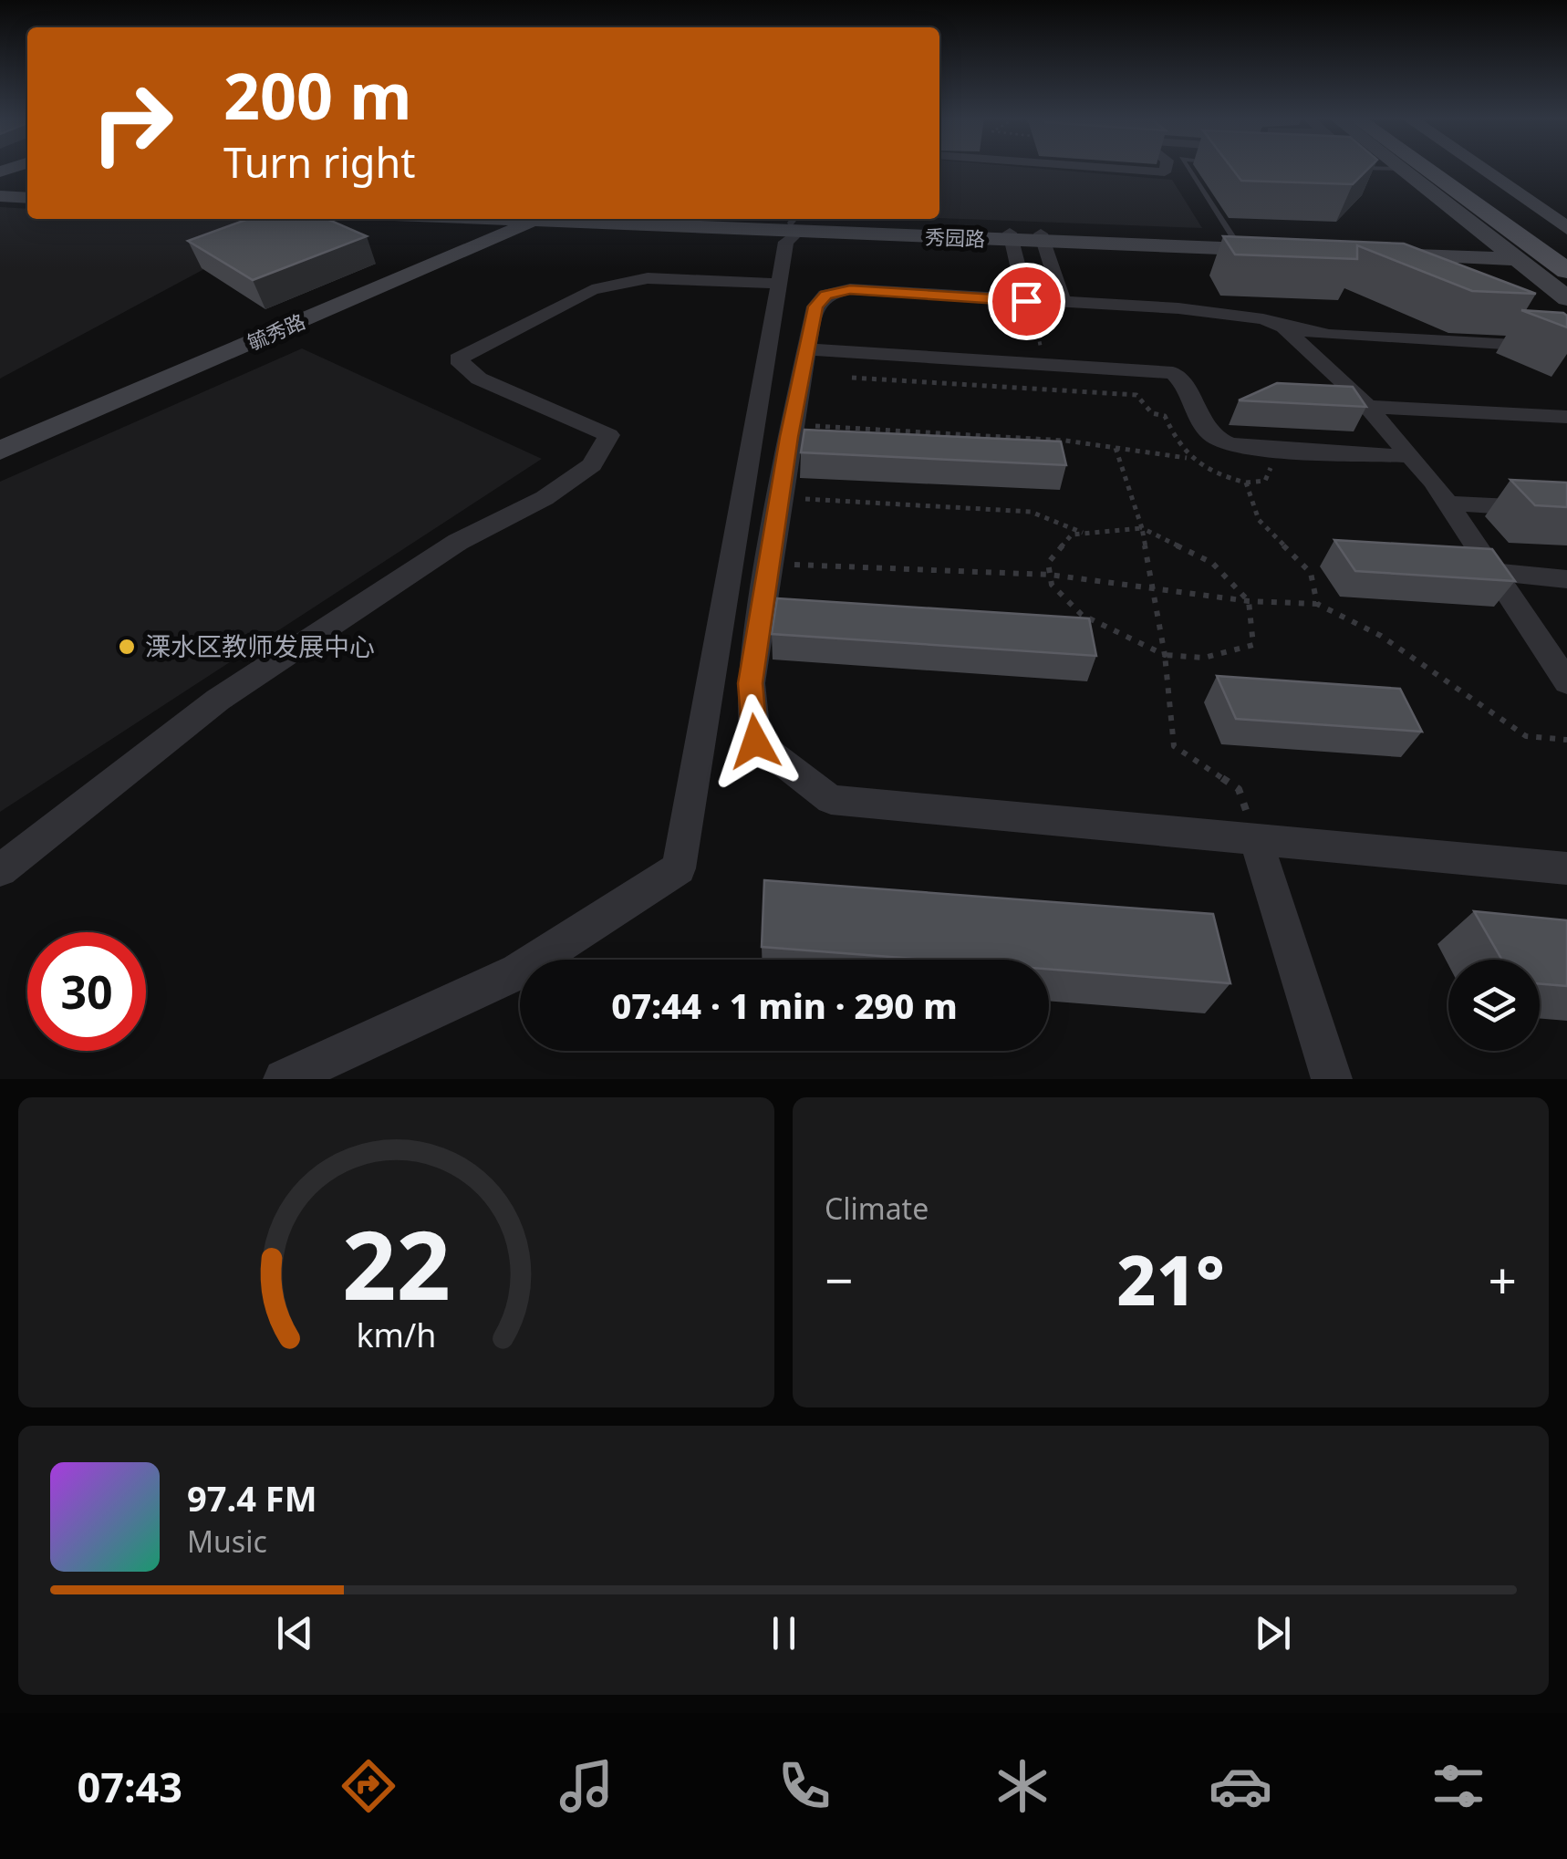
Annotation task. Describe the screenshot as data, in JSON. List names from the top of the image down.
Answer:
{
  "streets": {
    "street": ["秀园路", "毓秀路"]
  },
  "places": ["溧水区教师发展中心"],
  "page": {
    "turn": ["200 m", "Turn right"],
    "limit": "30",
    "trip": "07:44 · 1 min · 290 m",
    "tile": "Climate",
    "heat": ["−", "21°", "+"],
    "song": ["97.4 FM", "Music"],
    "tabs": "07:43",
    "gauge": ["22", "km/h"]
  }
}
